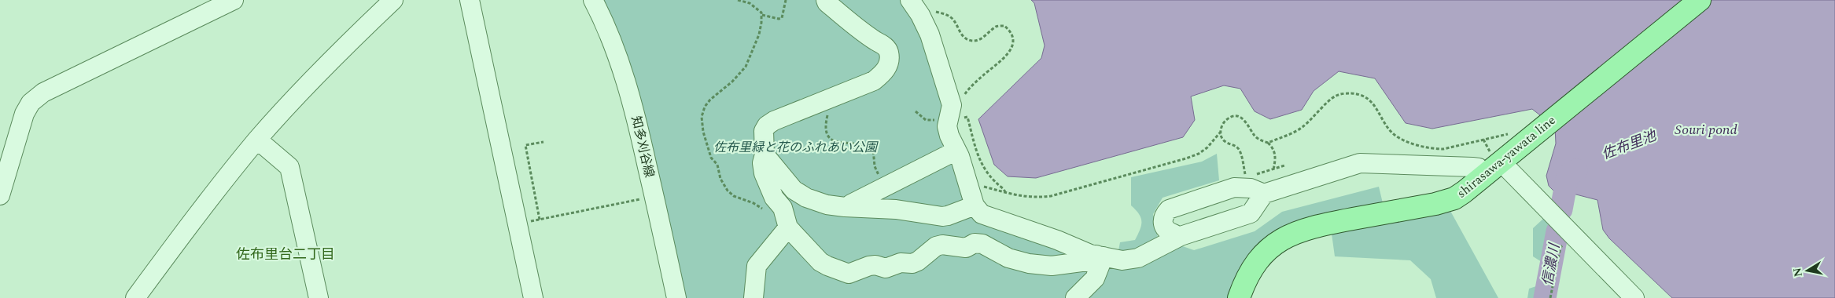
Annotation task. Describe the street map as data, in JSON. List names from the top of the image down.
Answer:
{
  "streets": {
    "main road": ["shirasawa-yawata line"],
    "street": ["知多刈谷線"]
  },
  "districts": ["佐布里台二丁目"],
  "water": ["Souri pond", "佐布里池", "信濃川"],
  "parks": ["佐布里緑と花のふれあい公園"],
  "north": "left"
}
